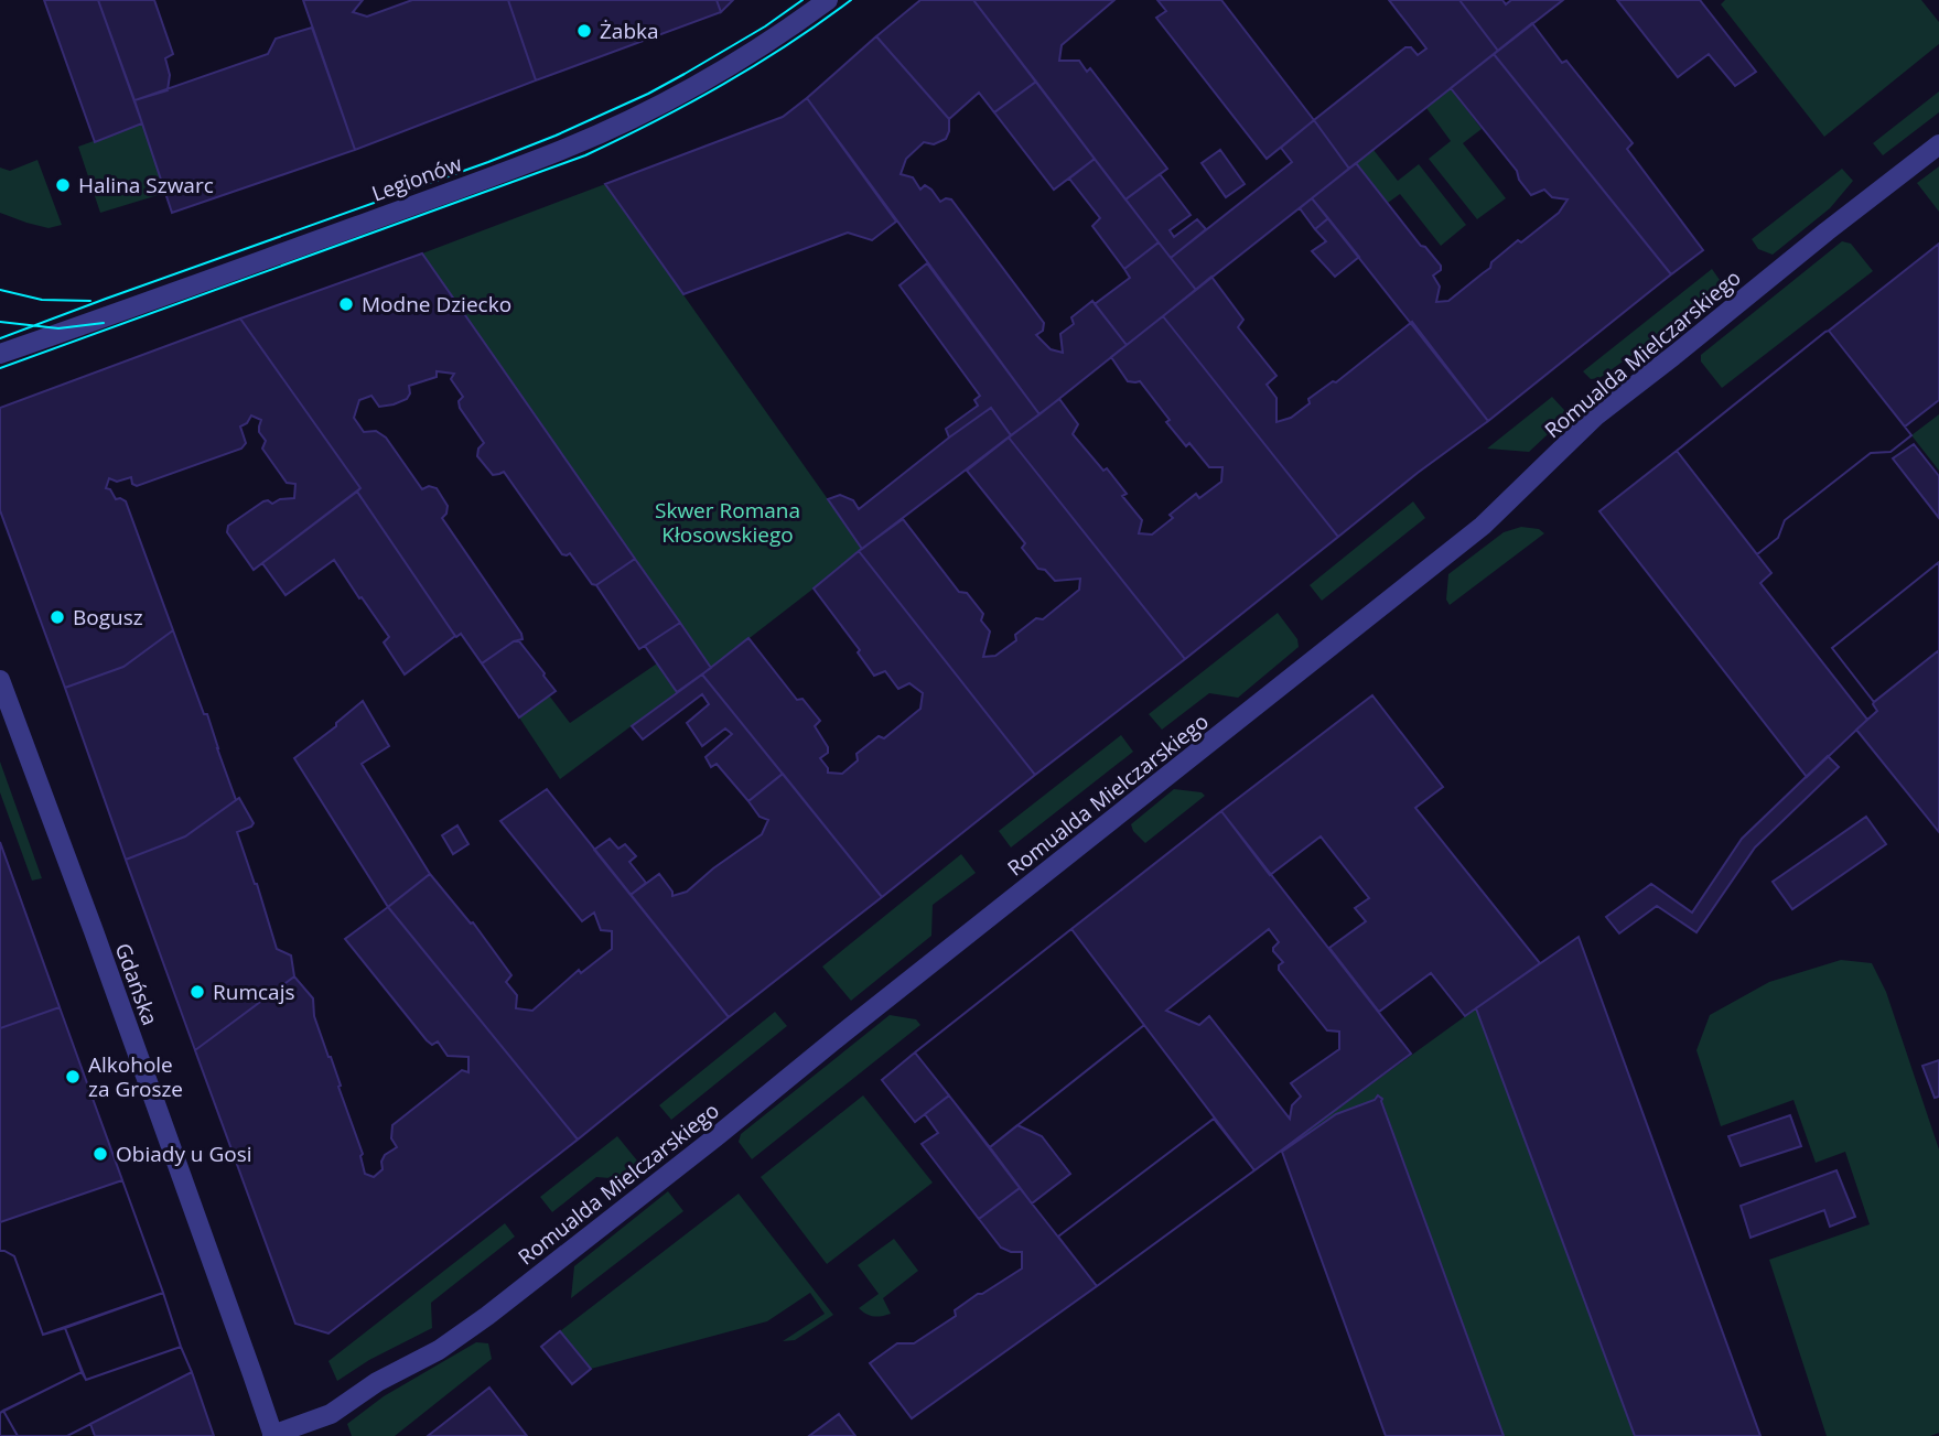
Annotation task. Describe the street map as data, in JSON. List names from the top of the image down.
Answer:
{
  "streets": {
    "street": ["Legionów", "Romualda Mielczarskiego", "Gdańska"]
  },
  "crossings": [
    ["Romualda Mielczarskiego", "Gdańska"]
  ],
  "parks": ["Skwer Romana Kłosowskiego"],
  "places": [
    "Żabka",
    "Halina Szwarc",
    "Modne Dziecko",
    "Bogusz",
    "Rumcajs",
    "Alkohole za Grosze",
    "Obiady u Gosi"
  ]
}
